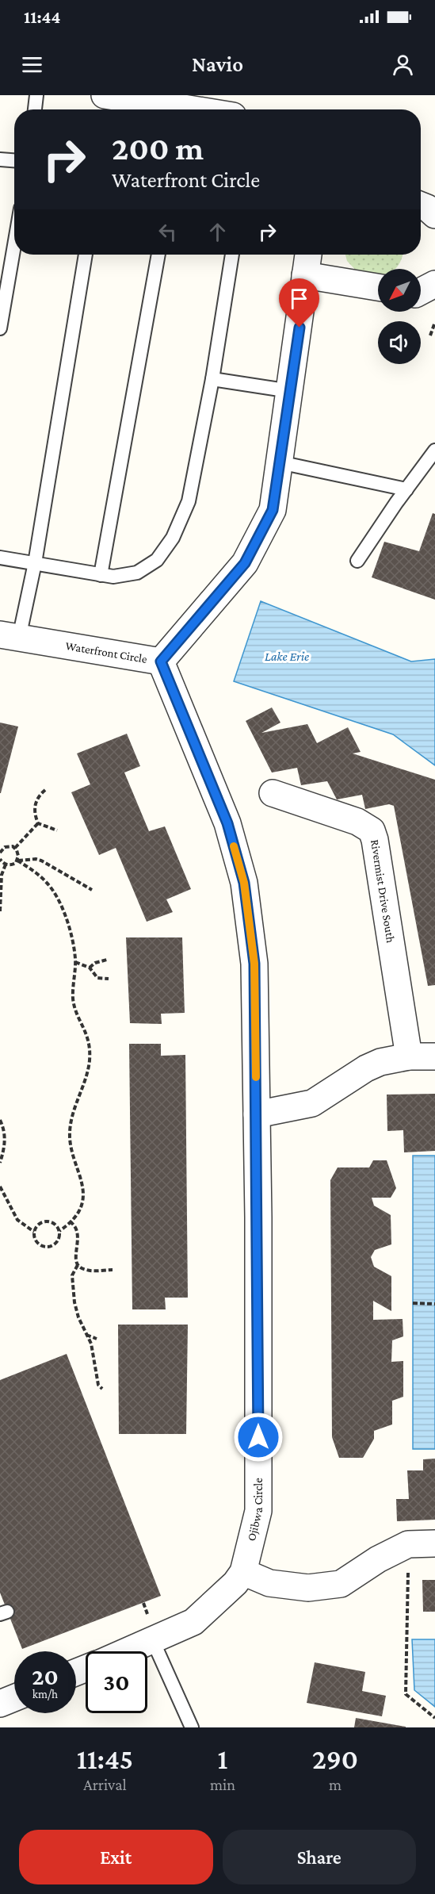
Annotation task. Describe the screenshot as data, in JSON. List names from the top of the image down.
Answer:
{
  "streets": {
    "street": ["Waterfront Circle", "Rivermist Drive South", "Ojibwa Circle"]
  },
  "crossings": [
    ["Waterfront Circle", "Ojibwa Circle"]
  ],
  "water": ["Lake Erie"],
  "north": "bottom left",
  "page": {
    "status": "11:44",
    "header": "Navio",
    "turn": ["200 m", "Waterfront Circle"],
    "speed": "20 km/h",
    "limit": "30",
    "eta": [
      "11:45",
      "Arrival",
      "1",
      "min",
      "290",
      "m"
    ],
    "buttons": ["Exit", "Share"]
  }
}
